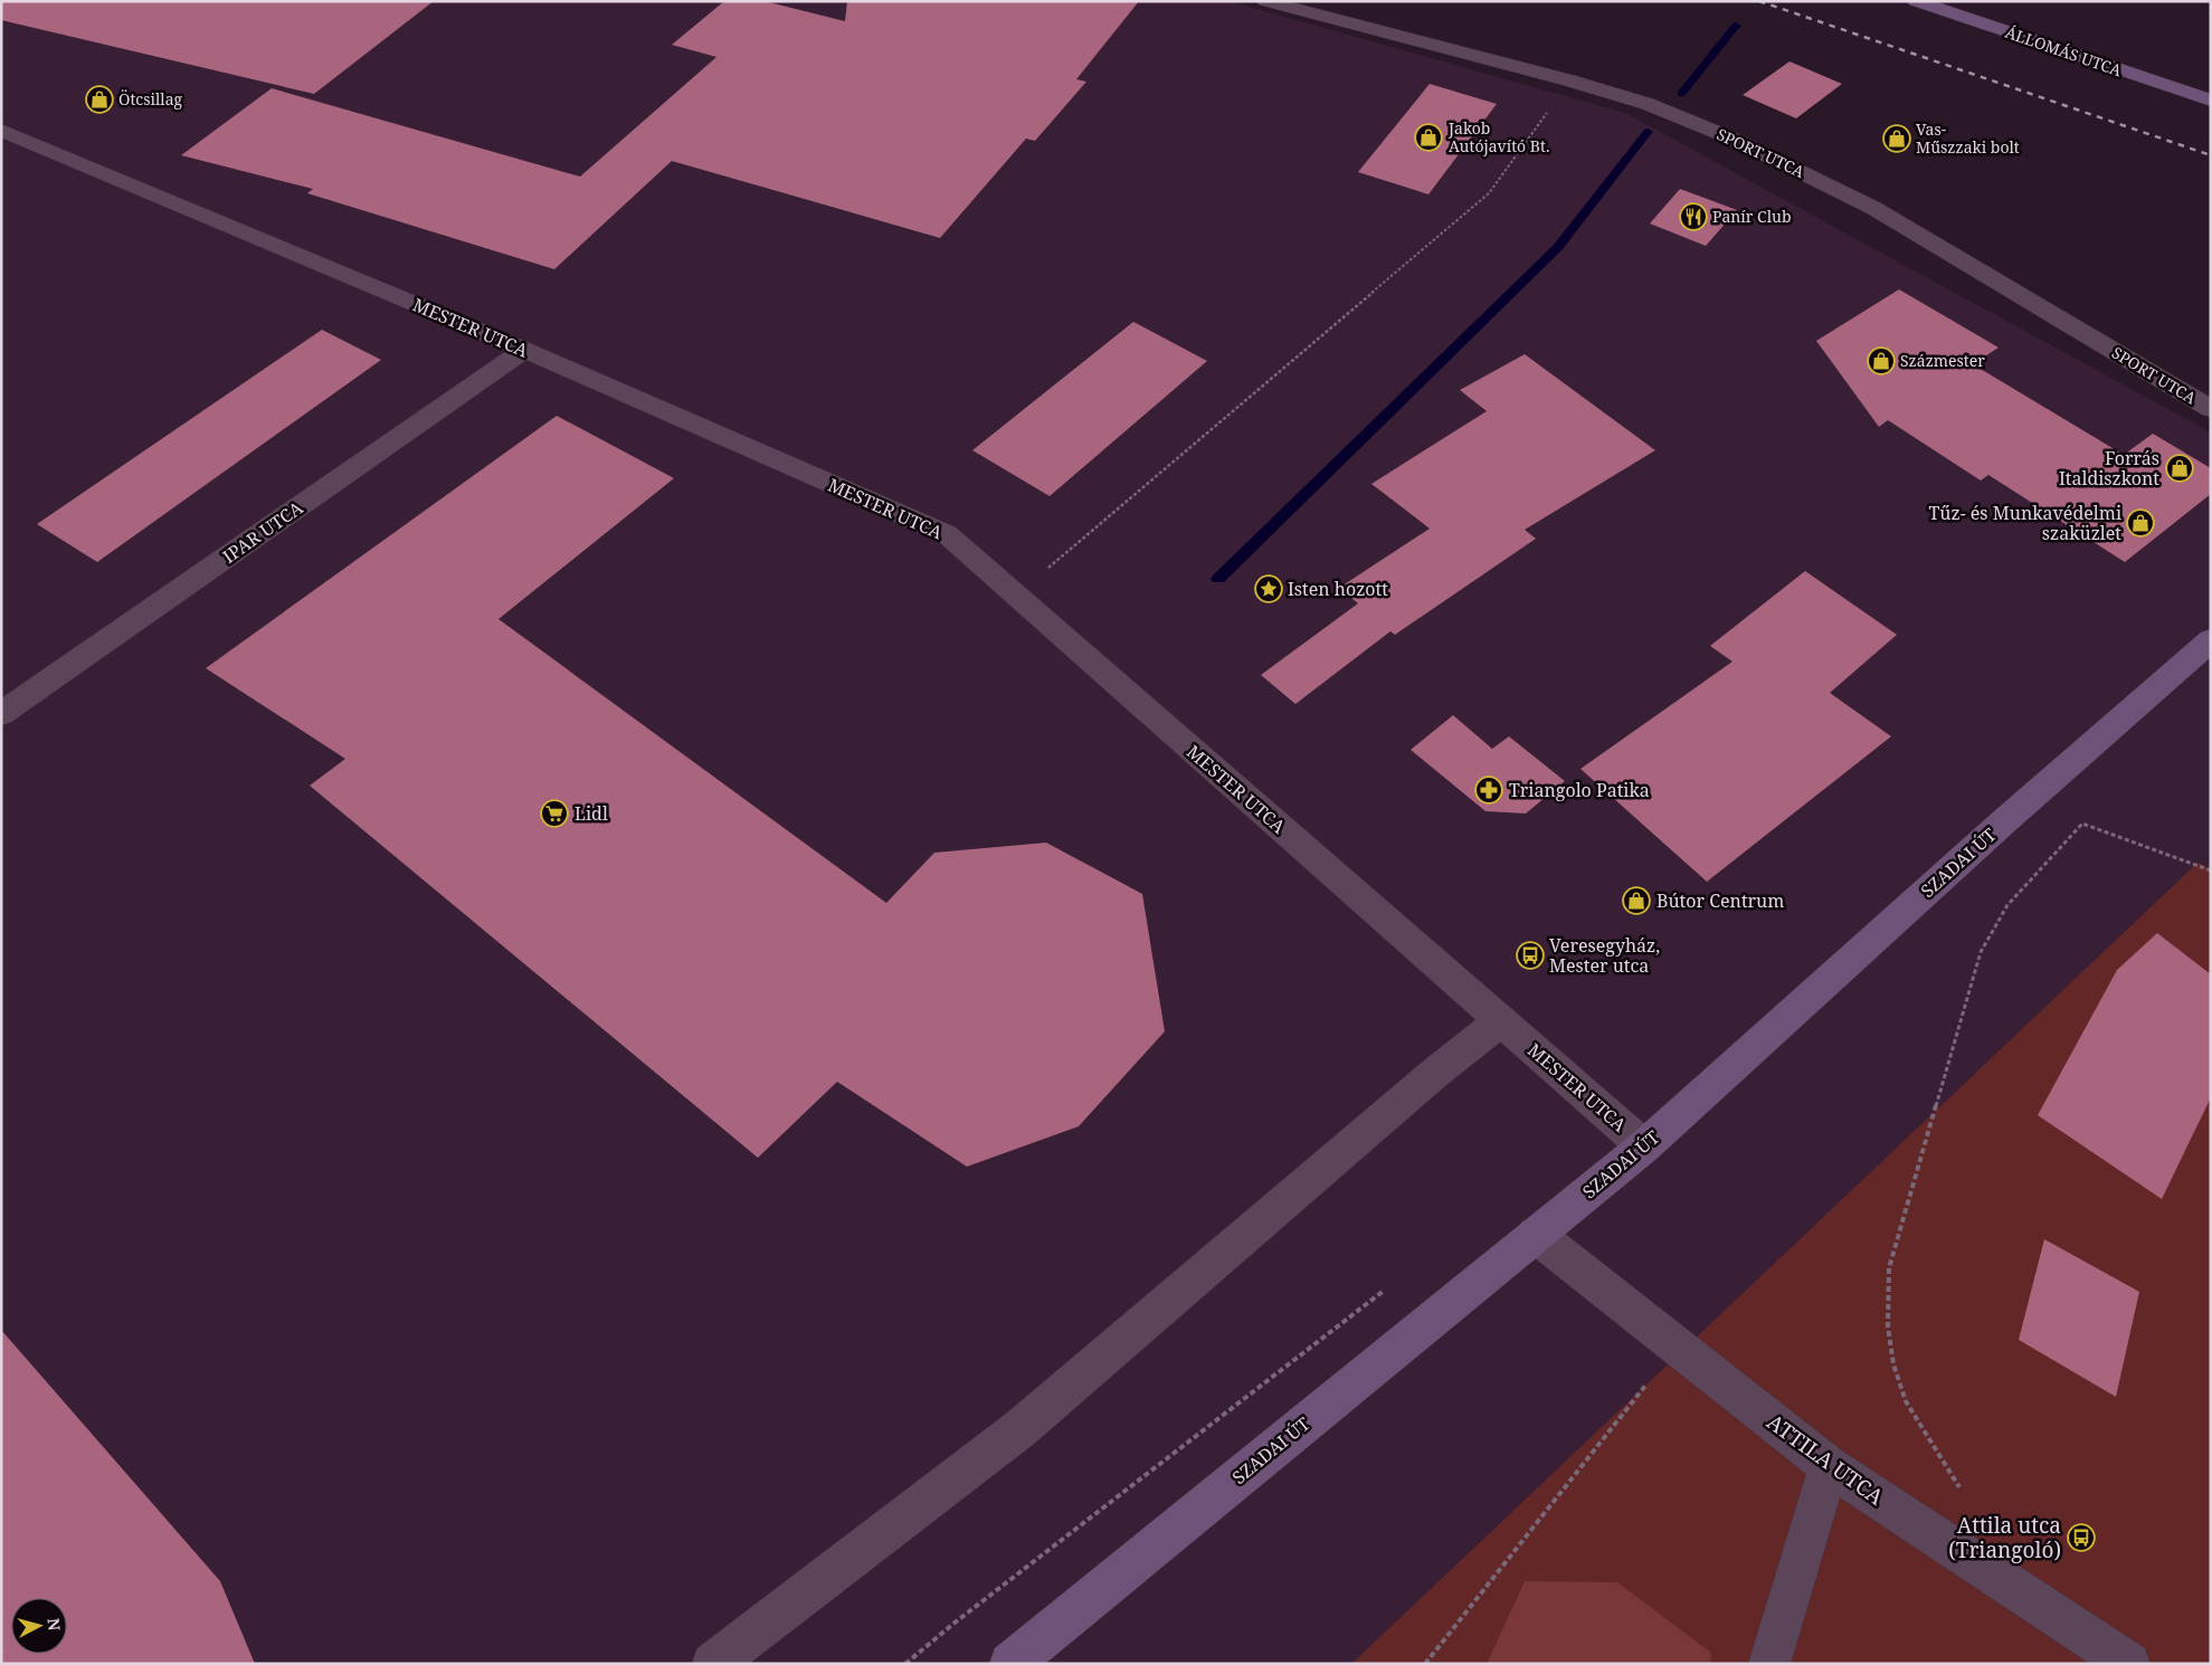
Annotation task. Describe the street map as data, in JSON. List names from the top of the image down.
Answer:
{
  "streets": {
    "main road": ["ÁLLOMÁS UTCA", "SZADAI ÚT"],
    "street": [
      "SPORT UTCA",
      "MESTER UTCA",
      "IPAR UTCA",
      "ATTILA UTCA"
    ]
  },
  "crossings": [
    ["MESTER UTCA", "IPAR UTCA"],
    ["MESTER UTCA", "SZADAI ÚT"],
    ["SZADAI ÚT", "ATTILA UTCA"]
  ],
  "places": {
    "shop": [
      "Ötcsillag",
      "Jakob Autójavító Bt.",
      "Vas- Műszzaki bolt",
      "Százmester",
      "Forrás Italdiszkont",
      "Tűz- és Munkavédelmi szaküzlet",
      "Bútor Centrum"
    ],
    "restaurant": ["Panír Club"],
    "place": ["Isten hozott"],
    "pharmacy": ["Triangolo Patika"],
    "supermarket": ["Lidl"],
    "bus stop": ["Veresegyház, Mester utca", "Attila utca (Triangoló)"]
  },
  "north": "right"
}
